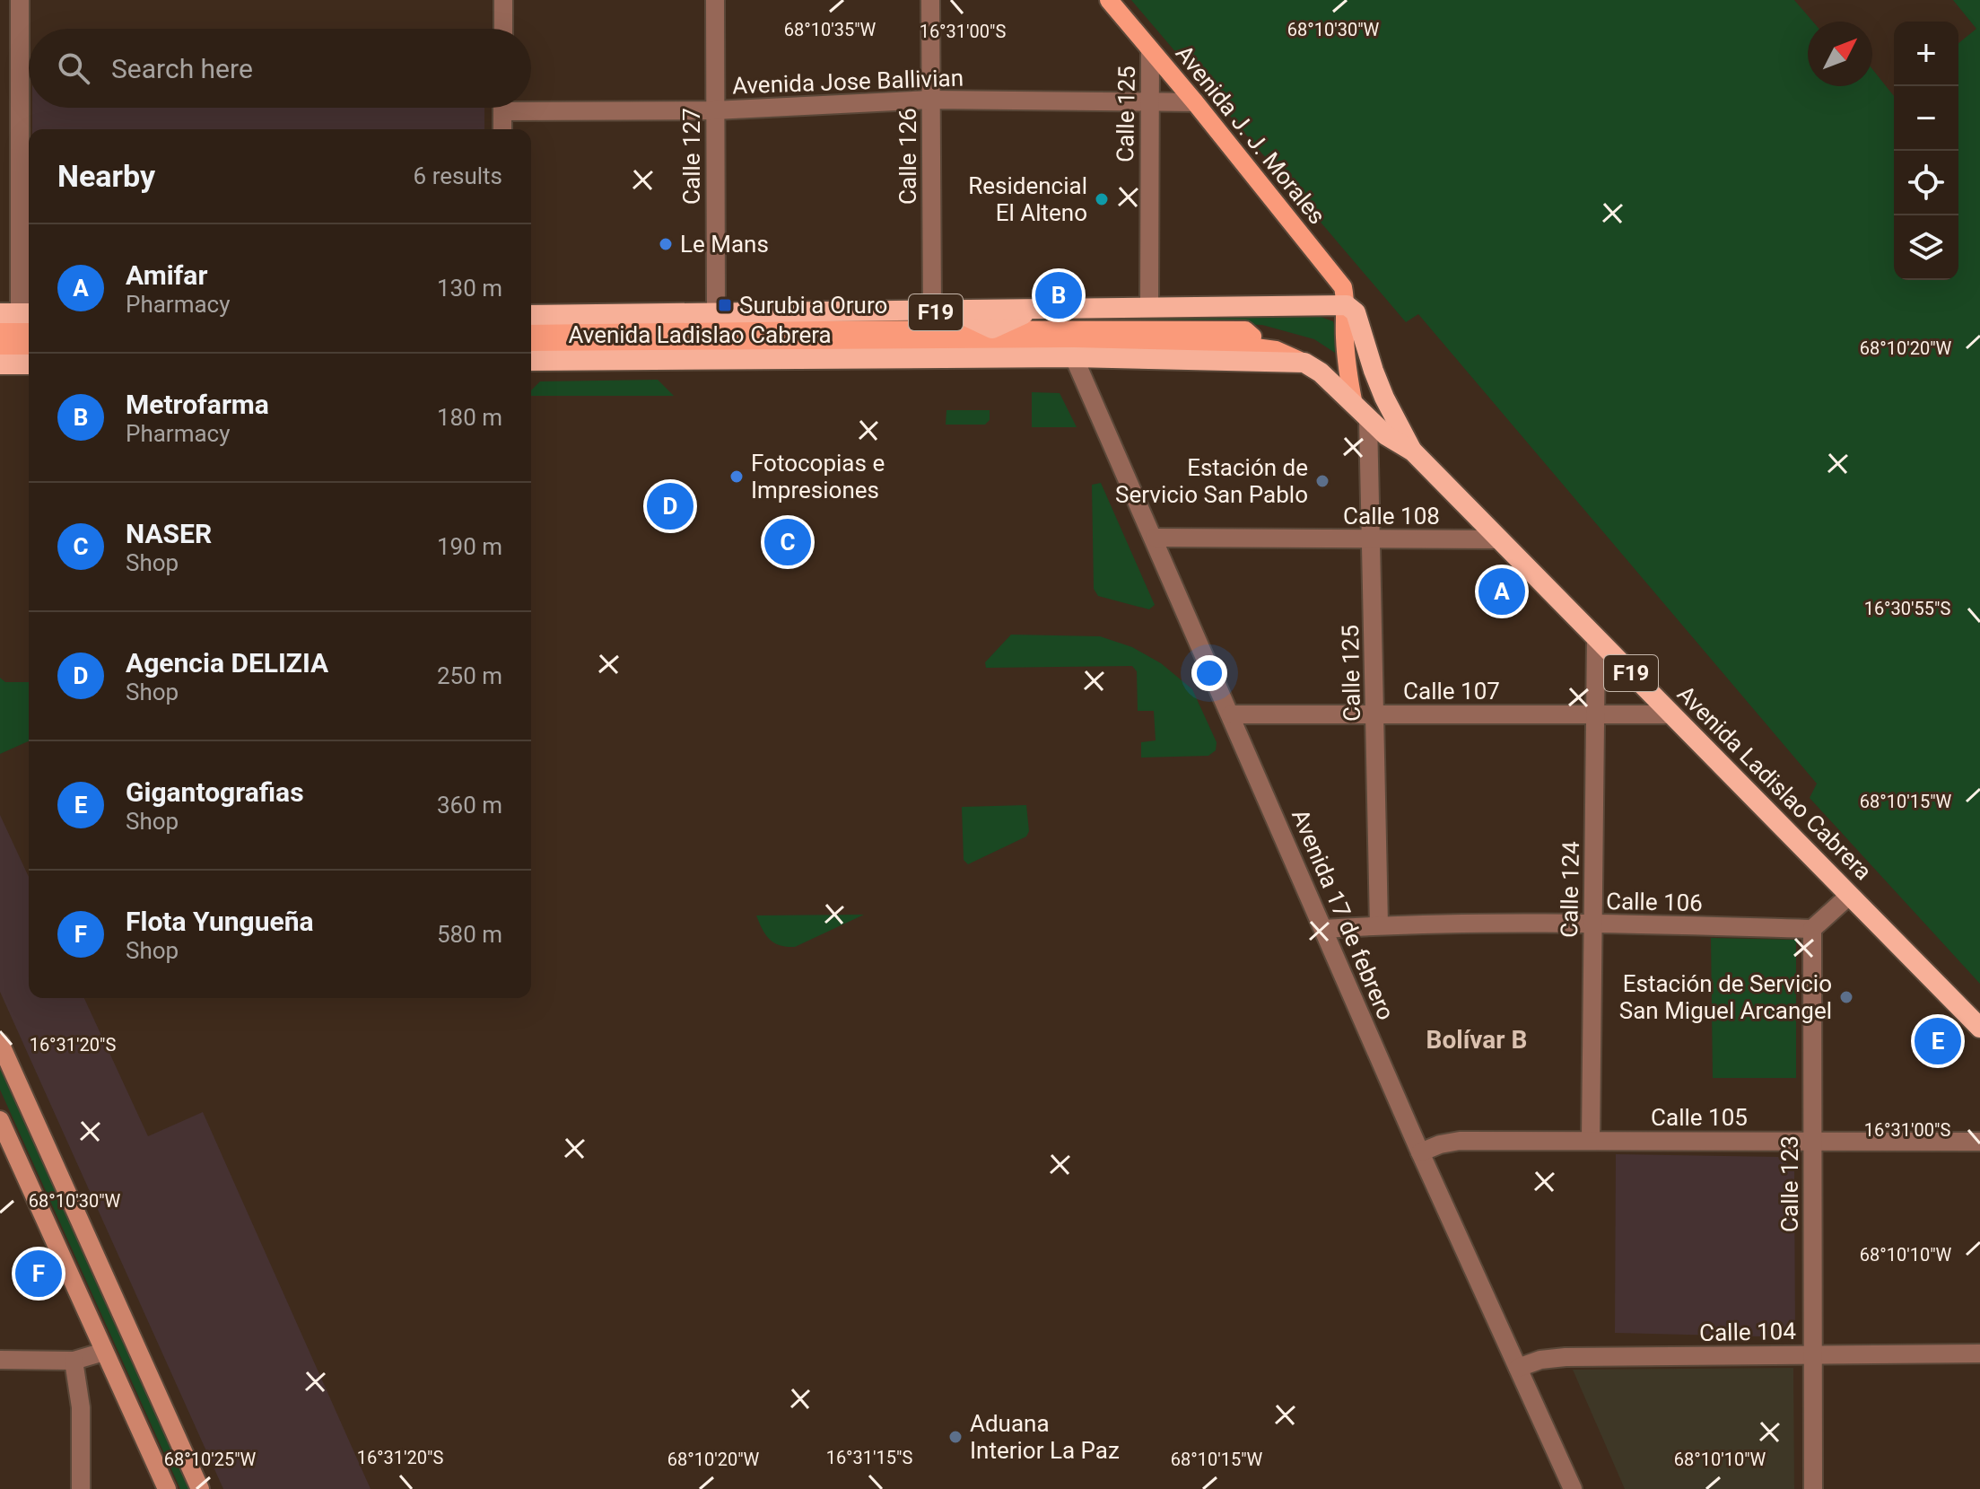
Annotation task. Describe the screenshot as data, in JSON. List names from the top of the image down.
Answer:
{
  "streets": {
    "highway": ["F19", "Avenida Ladislao Cabrera"],
    "main road": ["Avenida J. J. Morales"],
    "street": [
      "Avenida Jose Ballivian",
      "Calle 125",
      "Calle 127",
      "Calle 126",
      "Calle 108",
      "Calle 107",
      "Calle 124",
      "Calle 106",
      "Avenida 17 de febrero",
      "Calle 105",
      "Calle 123",
      "Calle 104"
    ]
  },
  "crossings": [
    ["Avenida Jose Ballivian", "Calle 125"],
    ["Avenida Jose Ballivian", "Avenida J. J. Morales"],
    ["Avenida Jose Ballivian", "Calle 127"],
    ["Avenida Jose Ballivian", "Calle 126"],
    ["Calle 125", "Avenida J. J. Morales"],
    ["Calle 125", "Avenida Ladislao Cabrera"],
    ["Calle 125", "Calle 108"],
    ["Calle 125", "Calle 107"],
    ["Calle 125", "Calle 106"],
    ["Avenida J. J. Morales", "Avenida Ladislao Cabrera"],
    ["Calle 127", "Avenida Ladislao Cabrera"],
    ["Calle 126", "Avenida Ladislao Cabrera"],
    ["Avenida Ladislao Cabrera", "Calle 108"],
    ["Avenida Ladislao Cabrera", "Calle 107"],
    ["Avenida Ladislao Cabrera", "Calle 124"],
    ["Avenida Ladislao Cabrera", "Avenida 17 de febrero"],
    ["Calle 108", "Avenida 17 de febrero"],
    ["Calle 107", "Calle 124"],
    ["Calle 107", "Avenida 17 de febrero"],
    ["Calle 124", "Calle 106"],
    ["Calle 124", "Calle 105"],
    ["Calle 106", "Avenida 17 de febrero"],
    ["Calle 106", "Calle 123"],
    ["Avenida 17 de febrero", "Calle 105"],
    ["Avenida 17 de febrero", "Calle 104"],
    ["Calle 105", "Calle 123"],
    ["Calle 123", "Calle 104"]
  ],
  "districts": ["Bolívar B"],
  "places": {
    "other": [
      "Residencial El Alteno",
      "Le Mans",
      "Fotocopias e Impresiones",
      "Estación de Servicio San Pablo",
      "Estación de Servicio San Miguel Arcangel",
      "Aduana Interior La Paz"
    ],
    "transit": ["Surubi a Oruro"]
  },
  "north": "top right",
  "page": {
    "map_buttons": ["+", "−"],
    "search": "Search here",
    "heading": ["Nearby", "6 results"],
    "list": [
      {
        "mark": "A",
        "name": "Amifar",
        "note": "Pharmacy",
        "value": "130 m"
      },
      {
        "mark": "B",
        "name": "Metrofarma",
        "note": "Pharmacy",
        "value": "180 m"
      },
      {
        "mark": "C",
        "name": "NASER",
        "note": "Shop",
        "value": "190 m"
      },
      {
        "mark": "D",
        "name": "Agencia DELIZIA",
        "note": "Shop",
        "value": "250 m"
      },
      {
        "mark": "E",
        "name": "Gigantografias",
        "note": "Shop",
        "value": "360 m"
      },
      {
        "mark": "F",
        "name": "Flota Yungueña",
        "note": "Shop",
        "value": "580 m"
      }
    ],
    "pins": [
      "B",
      "D",
      "C",
      "A",
      "E",
      "F"
    ]
  },
  "coordinates": [
    "68°10'35\"W",
    "68°10'30\"W",
    "16°31'00\"S",
    "68°10'20\"W",
    "16°30'55\"S",
    "68°10'15\"W",
    "16°31'20\"S",
    "68°10'10\"W",
    "16°31'15\"S",
    "68°10'25\"W"
  ]
}
